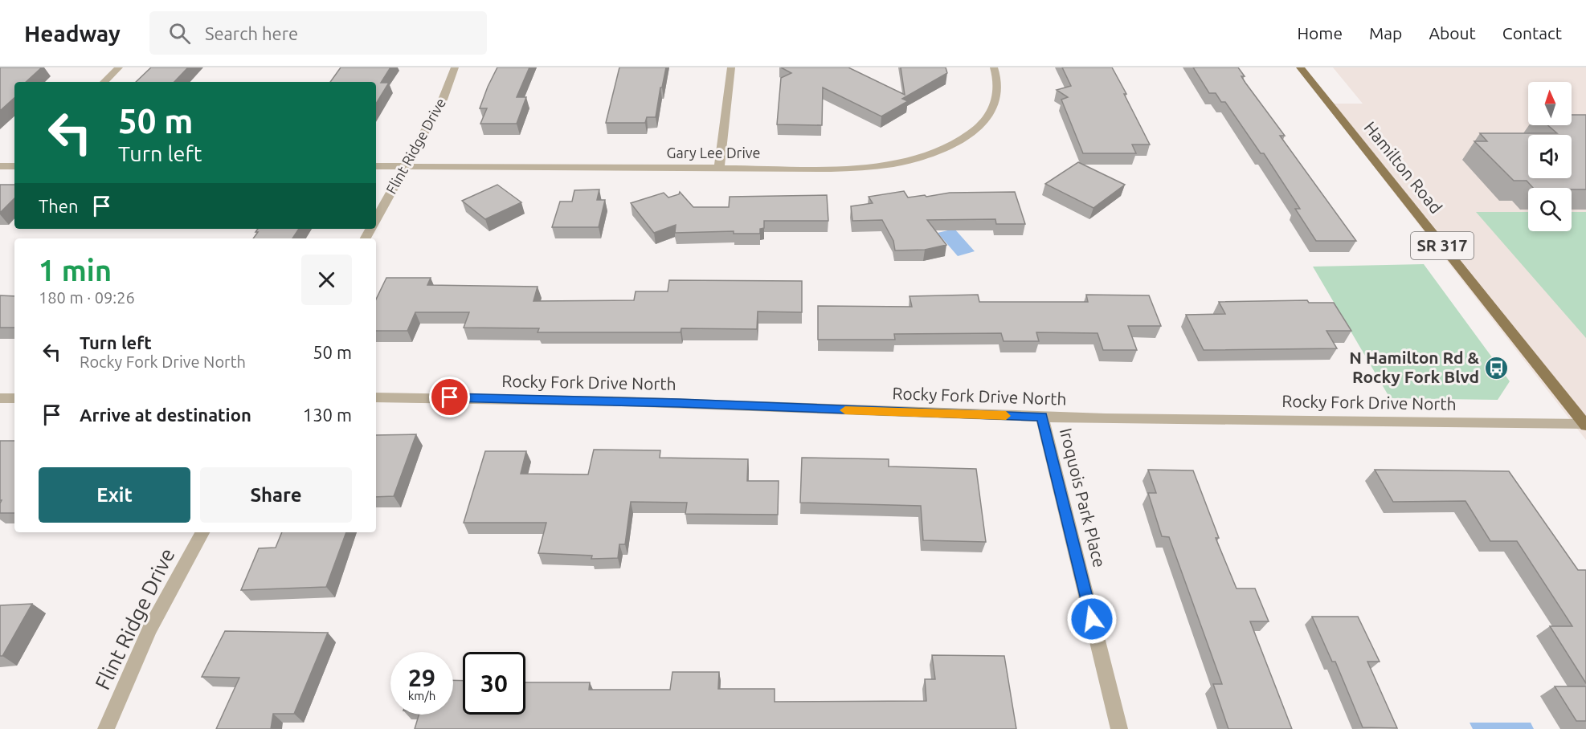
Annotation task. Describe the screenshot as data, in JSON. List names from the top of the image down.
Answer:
{
  "streets": {
    "main road": ["Hamilton Road", "SR 317"],
    "street": [
      "Flint Ridge Drive",
      "Gary Lee Drive",
      "Rocky Fork Drive North",
      "Iroquois Park Place"
    ]
  },
  "crossings": [
    ["Flint Ridge Drive", "Gary Lee Drive"],
    ["Hamilton Road", "Rocky Fork Drive North"],
    ["Rocky Fork Drive North", "Iroquois Park Place"]
  ],
  "places": {
    "bus stop": ["N Hamilton Rd & Rocky Fork Blvd"]
  },
  "north": "top",
  "page": {
    "header": "Headway",
    "search": "Search here",
    "nav": [
      "Home",
      "Map",
      "About",
      "Contact"
    ],
    "turn": ["50 m", "Turn left"],
    "then": "Then",
    "heading": ["1 min", "180 m · 09:26"],
    "list": [
      {
        "name": "Turn left",
        "note": "Rocky Fork Drive North",
        "value": "50 m"
      },
      {
        "name": "Arrive at destination",
        "value": "130 m"
      }
    ],
    "buttons": ["Exit", "Share"],
    "speed": "29 km/h",
    "limit": "30"
  }
}
